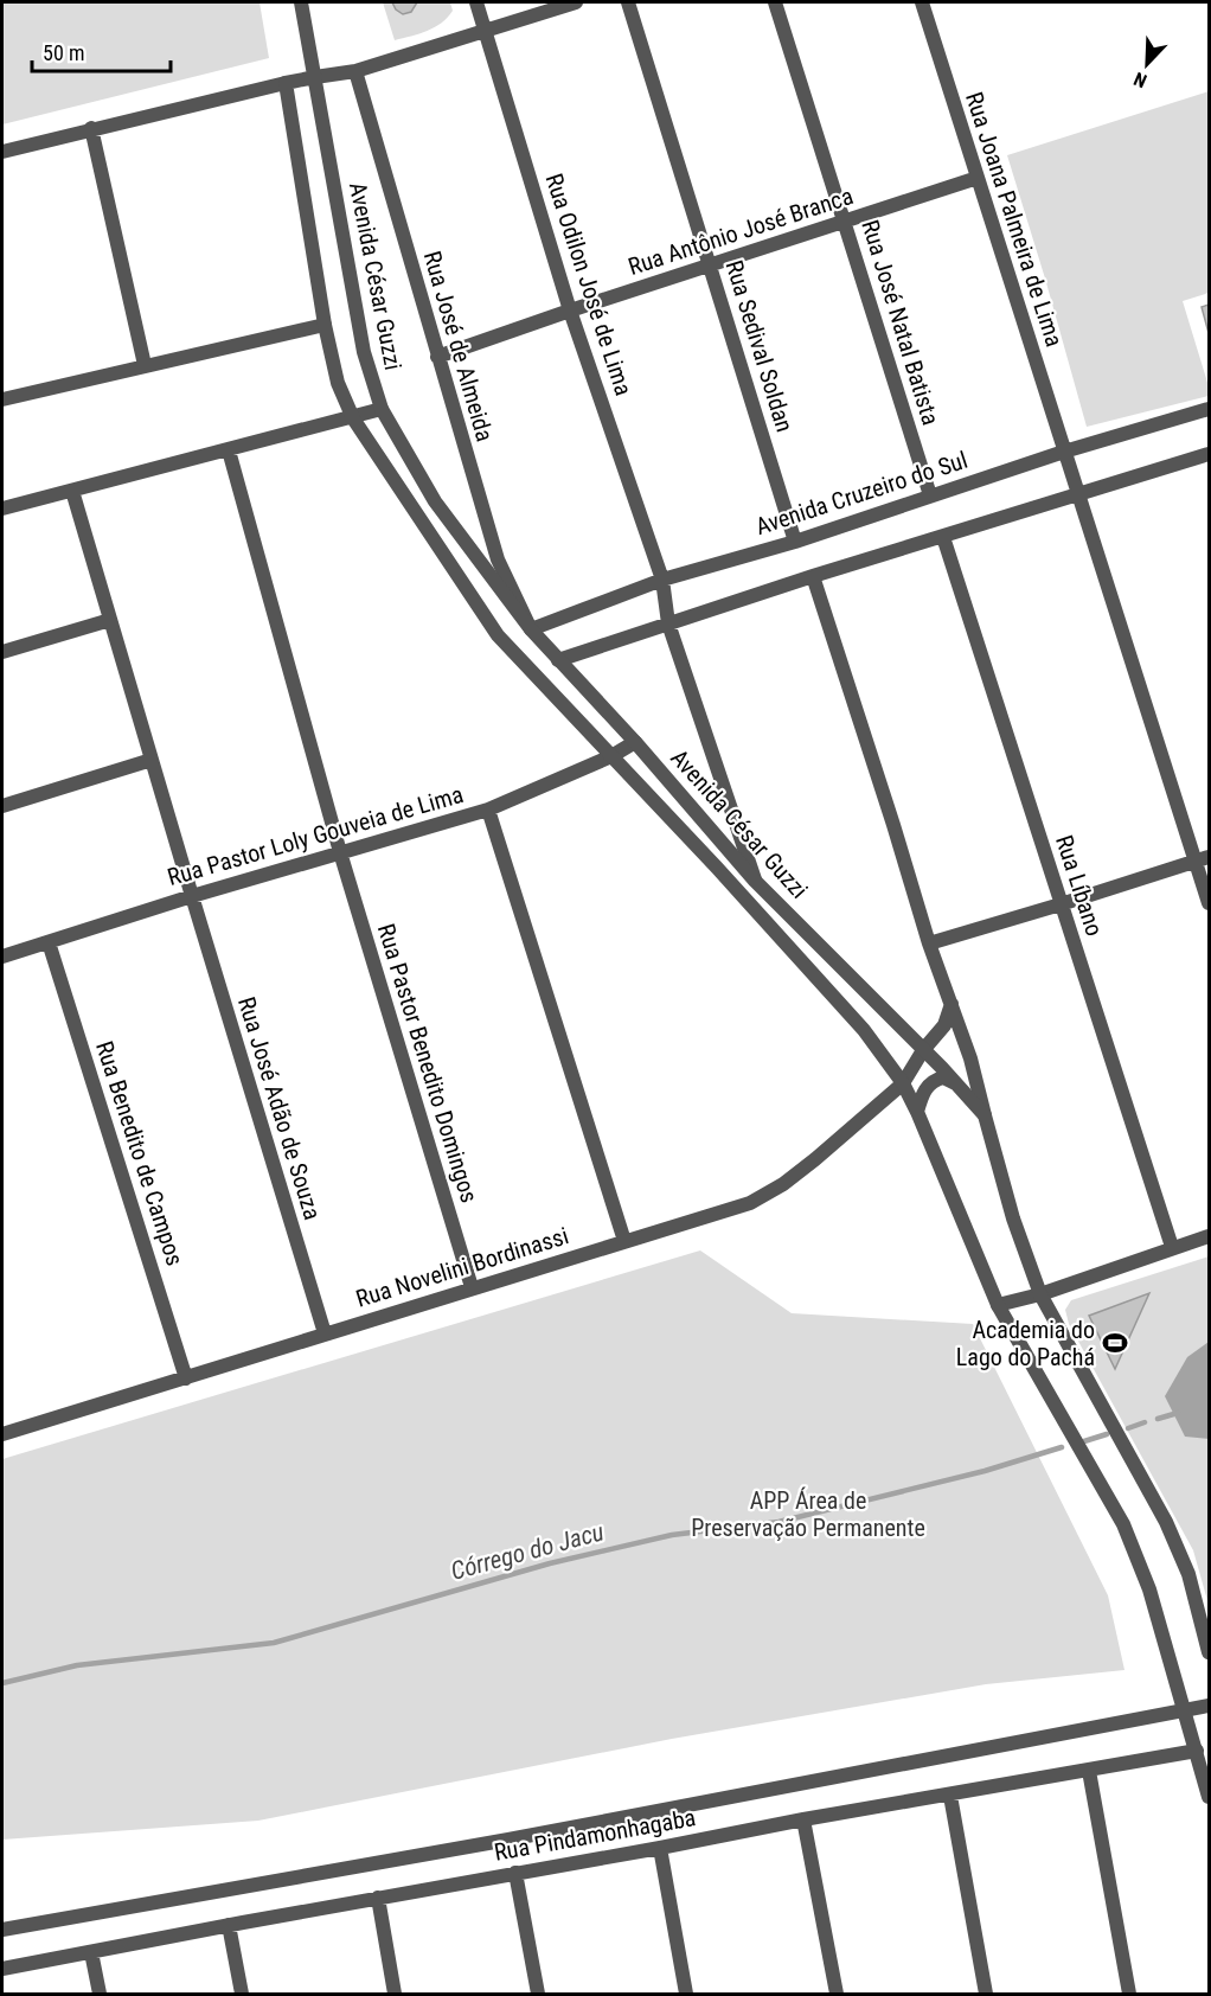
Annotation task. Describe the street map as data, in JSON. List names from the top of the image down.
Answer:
{
  "streets": {
    "street": [
      "Rua Joana Palmeira de Lima",
      "Rua Antônio José Branca",
      "Avenida César Guzzi",
      "Rua Odilon José de Lima",
      "Rua José Natal Batista",
      "Rua José de Almeida",
      "Rua Sedival Soldan",
      "Avenida Cruzeiro do Sul",
      "Rua Pastor Loly Gouveia de Lima",
      "Rua Líbano",
      "Rua Pastor Benedito Domingos",
      "Rua José Adão de Souza",
      "Rua Benedito de Campos",
      "Rua Novelini Bordinassi",
      "Rua Pindamonhagaba"
    ]
  },
  "crossings": [
    ["Rua Joana Palmeira de Lima", "Rua Antônio José Branca"],
    ["Rua Joana Palmeira de Lima", "Avenida Cruzeiro do Sul"],
    ["Rua Antônio José Branca", "Rua Odilon José de Lima"],
    ["Rua Antônio José Branca", "Rua José Natal Batista"],
    ["Rua Antônio José Branca", "Rua José de Almeida"],
    ["Rua Antônio José Branca", "Rua Sedival Soldan"],
    ["Avenida César Guzzi", "Rua Odilon José de Lima"],
    ["Avenida César Guzzi", "Rua José de Almeida"],
    ["Avenida César Guzzi", "Avenida Cruzeiro do Sul"],
    ["Avenida César Guzzi", "Rua Pastor Loly Gouveia de Lima"],
    ["Avenida César Guzzi", "Rua Novelini Bordinassi"],
    ["Avenida César Guzzi", "Rua Pindamonhagaba"],
    ["Rua Odilon José de Lima", "Avenida Cruzeiro do Sul"],
    ["Rua José Natal Batista", "Avenida Cruzeiro do Sul"],
    ["Rua José de Almeida", "Avenida Cruzeiro do Sul"],
    ["Rua Sedival Soldan", "Avenida Cruzeiro do Sul"],
    ["Rua Pastor Loly Gouveia de Lima", "Rua Pastor Benedito Domingos"],
    ["Rua Pastor Loly Gouveia de Lima", "Rua José Adão de Souza"],
    ["Rua Pastor Loly Gouveia de Lima", "Rua Benedito de Campos"],
    ["Rua Pastor Benedito Domingos", "Rua Novelini Bordinassi"],
    ["Rua José Adão de Souza", "Rua Novelini Bordinassi"],
    ["Rua Benedito de Campos", "Rua Novelini Bordinassi"]
  ],
  "water": ["Córrego do Jacu"],
  "parks": ["APP Área de Preservação Permanente"],
  "places": {
    "sports": ["Academia do Lago do Pachá"]
  },
  "scale_bar": "50 m",
  "north": "bottom left"
}
